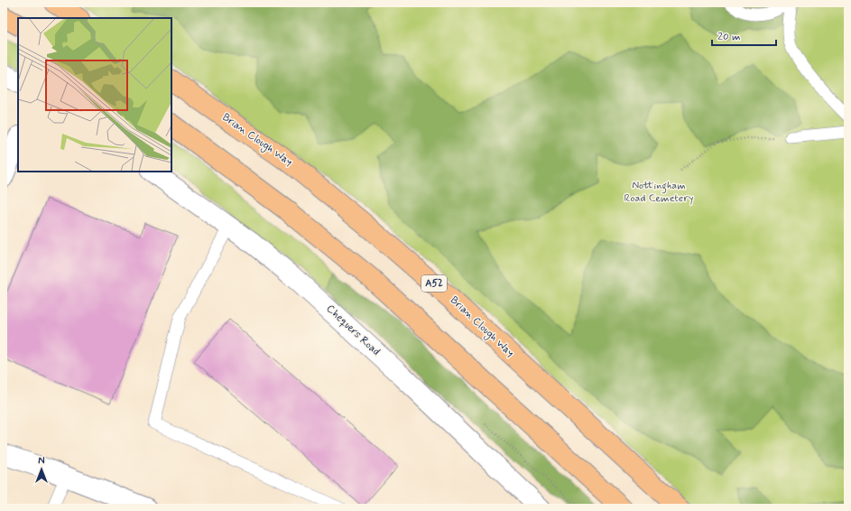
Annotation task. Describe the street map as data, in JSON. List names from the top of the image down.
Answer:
{
  "streets": {
    "highway": ["Brian Clough Way", "A52"],
    "street": ["Chequers Road"]
  },
  "parks": ["Nottingham Road Cemetery"],
  "scale_bar": "20 m",
  "north": "top"
}
